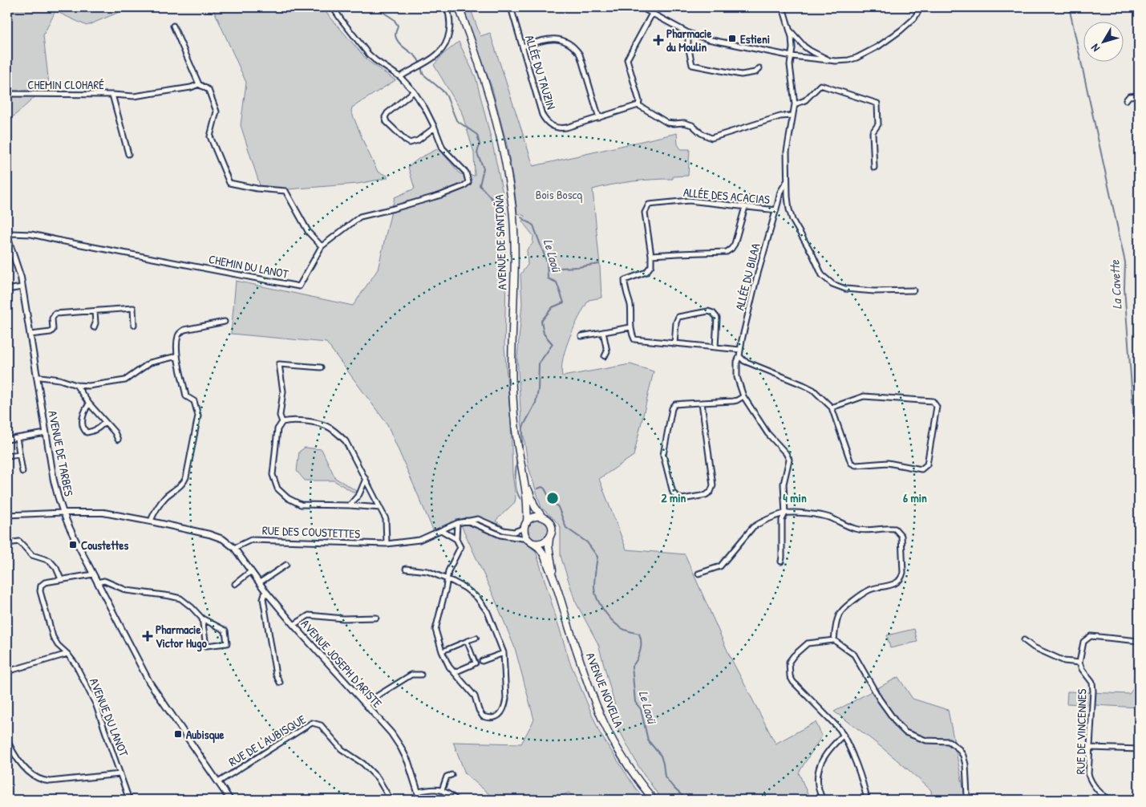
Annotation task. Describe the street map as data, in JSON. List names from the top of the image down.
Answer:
{
  "streets": {
    "main road": ["AVENUE DE SANTOÑA", "AVENUE NOVELLA"],
    "street": [
      "ALLÉE DU TAUZIN",
      "CHEMIN CLOHARÉ",
      "ALLÉE DES ACACIAS",
      "CHEMIN DU LANOT",
      "ALLÉE DU BILAA",
      "AVENUE DE TARBES",
      "RUE DES COUSTETTES",
      "AVENUE JOSEPH D'ARISTE",
      "AVENUE DU LANOT",
      "RUE DE VINCENNES",
      "RUE DE L'AUBISQUE"
    ]
  },
  "crossings": [
    ["ALLÉE DES ACACIAS", "ALLÉE DU BILAA"],
    ["AVENUE DE SANTOÑA", "RUE DES COUSTETTES"],
    ["AVENUE DE SANTOÑA", "AVENUE NOVELLA"],
    ["CHEMIN DU LANOT", "AVENUE DE TARBES"],
    ["AVENUE DE TARBES", "AVENUE DU LANOT"],
    ["AVENUE DE TARBES", "RUE DE L'AUBISQUE"],
    ["RUE DES COUSTETTES", "AVENUE JOSEPH D'ARISTE"],
    ["RUE DES COUSTETTES", "AVENUE NOVELLA"]
  ],
  "water": ["Le Laoü", "La Cavette"],
  "parks": ["Bois Boscq"],
  "places": {
    "transit": ["Estieni", "Coustettes", "Aubisque"],
    "health": ["Pharmacie du Moulin", "Pharmacie Victor Hugo"]
  },
  "north": "bottom left",
  "rings": ["2 min", "4 min", "6 min"]
}
